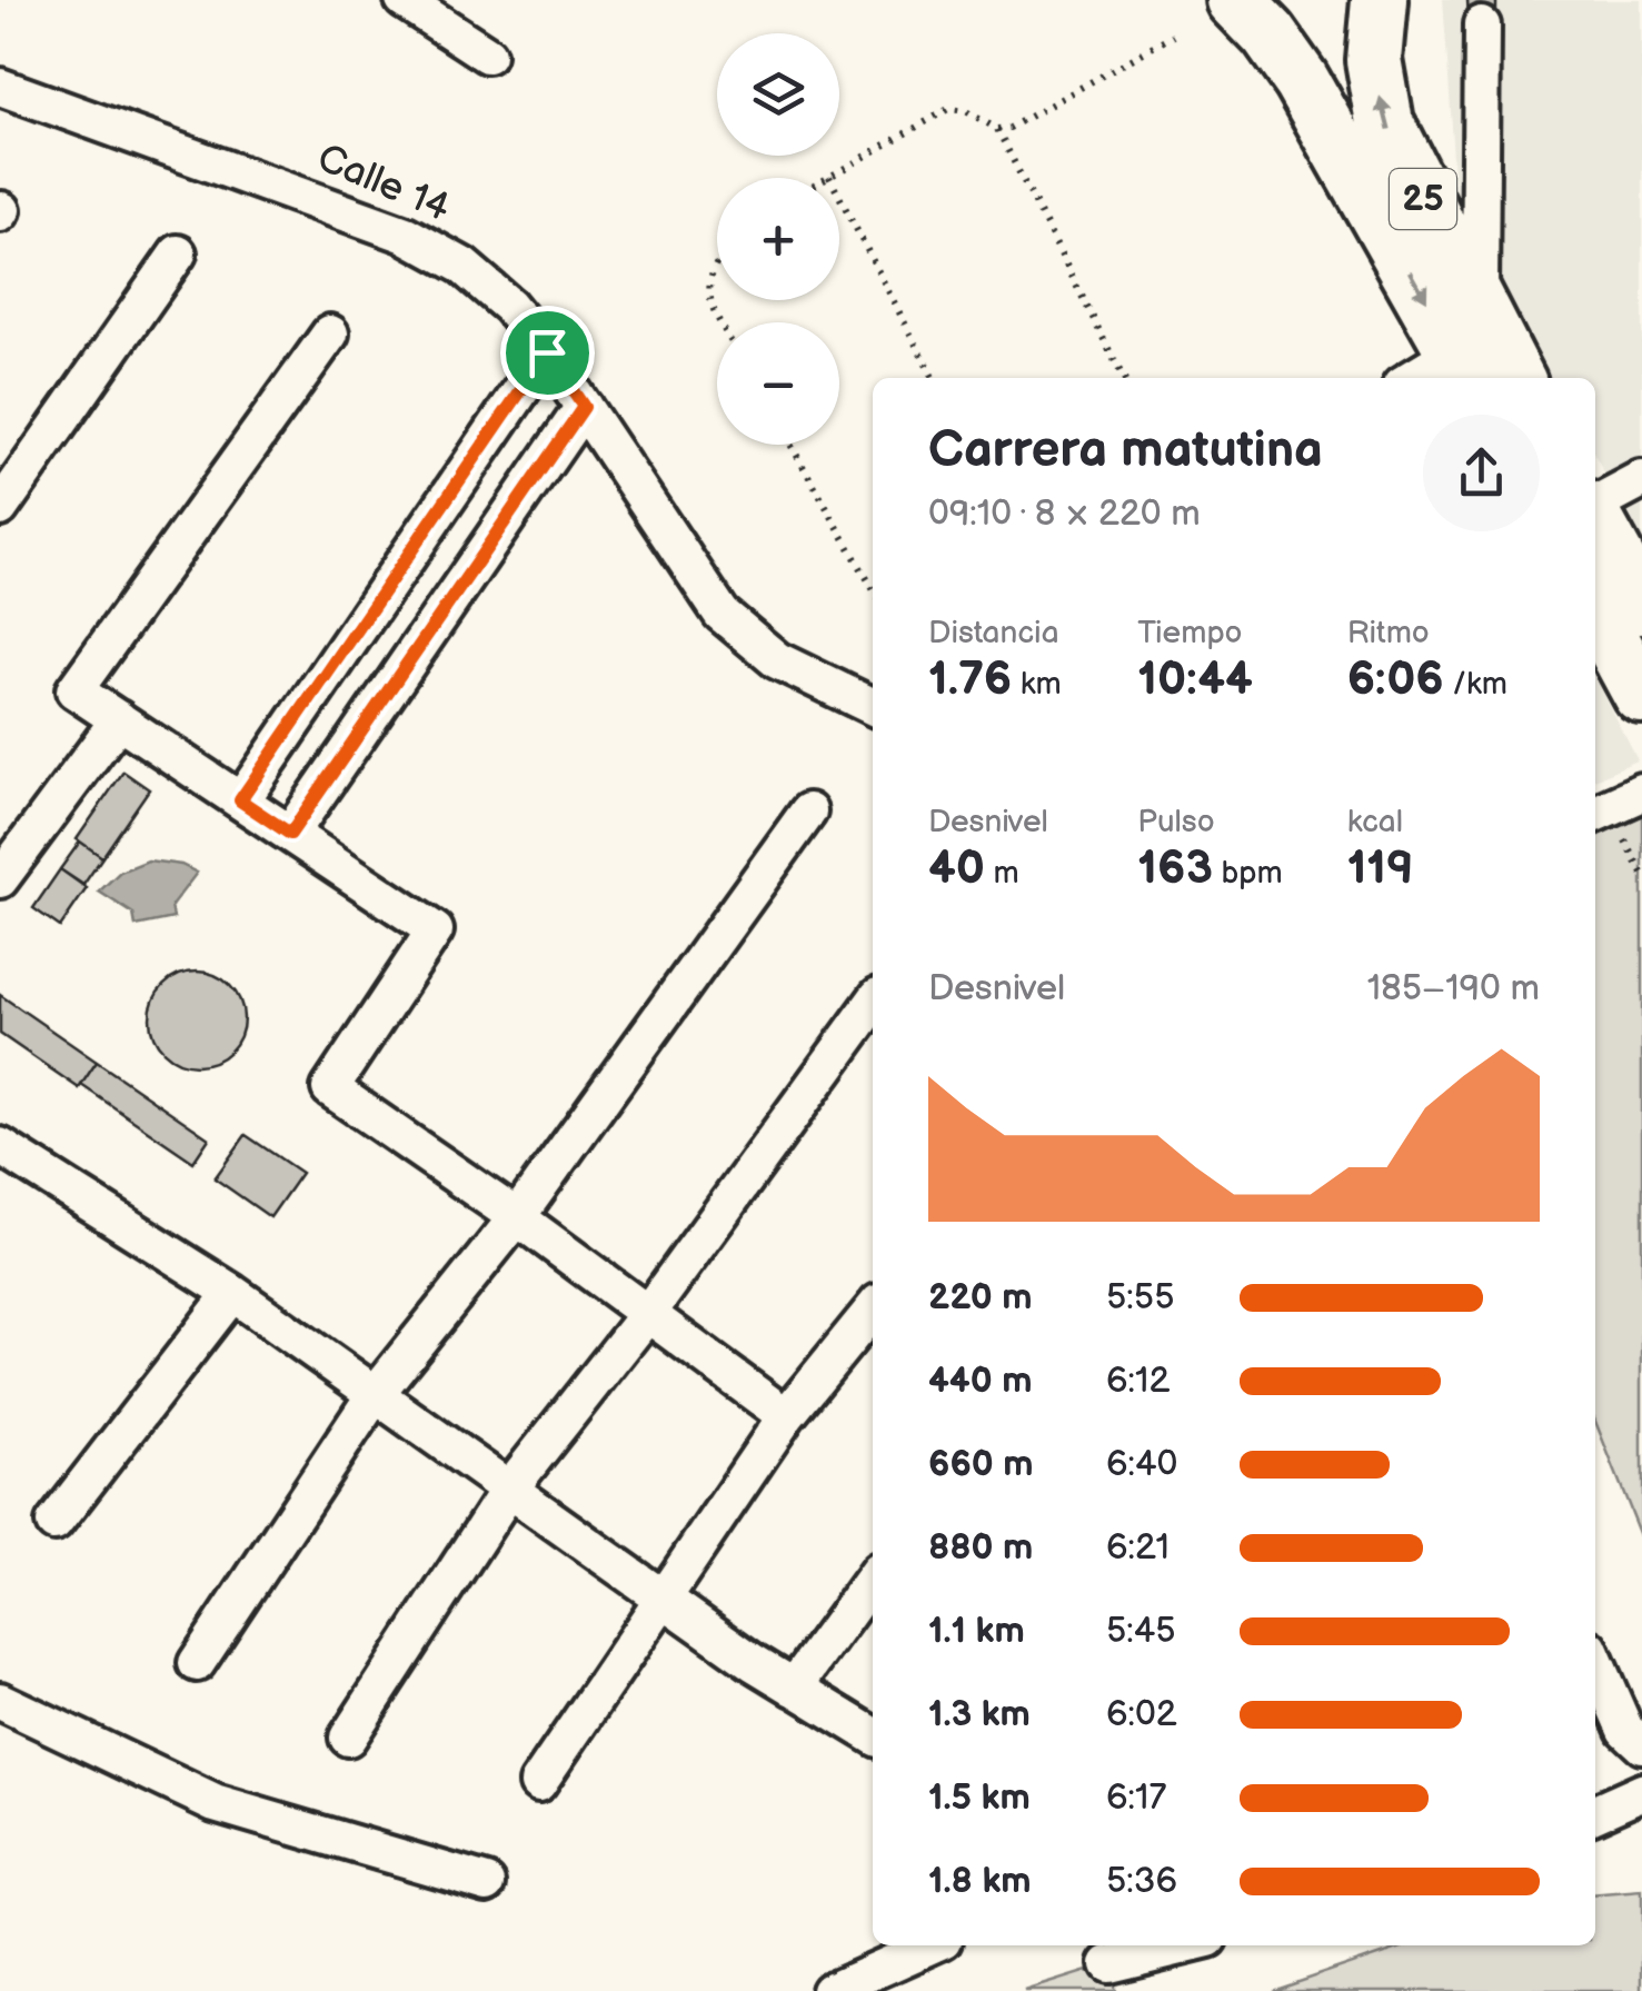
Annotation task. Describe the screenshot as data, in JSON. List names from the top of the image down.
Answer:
{
  "streets": {
    "highway": ["25"],
    "street": ["Calle 14"]
  },
  "page": {
    "map_buttons": ["+", "−"],
    "heading": ["Carrera matutina", "09:10 · 8 × 220 m"],
    "stats": [
      ["Distancia", "1.76 km"],
      ["Tiempo", "10:44"],
      ["Ritmo", "6:06 /km"],
      ["Desnivel", "40 m"],
      ["Pulso", "163 bpm"],
      ["kcal", "119"]
    ],
    "chart": ["Desnivel", "185–190 m"],
    "list": [
      {
        "name": "220 m",
        "note": "5:55"
      },
      {
        "name": "440 m",
        "note": "6:12"
      },
      {
        "name": "660 m",
        "note": "6:40"
      },
      {
        "name": "880 m",
        "note": "6:21"
      },
      {
        "name": "1.1 km",
        "note": "5:45"
      },
      {
        "name": "1.3 km",
        "note": "6:02"
      },
      {
        "name": "1.5 km",
        "note": "6:17"
      },
      {
        "name": "1.8 km",
        "note": "5:36"
      }
    ]
  }
}
